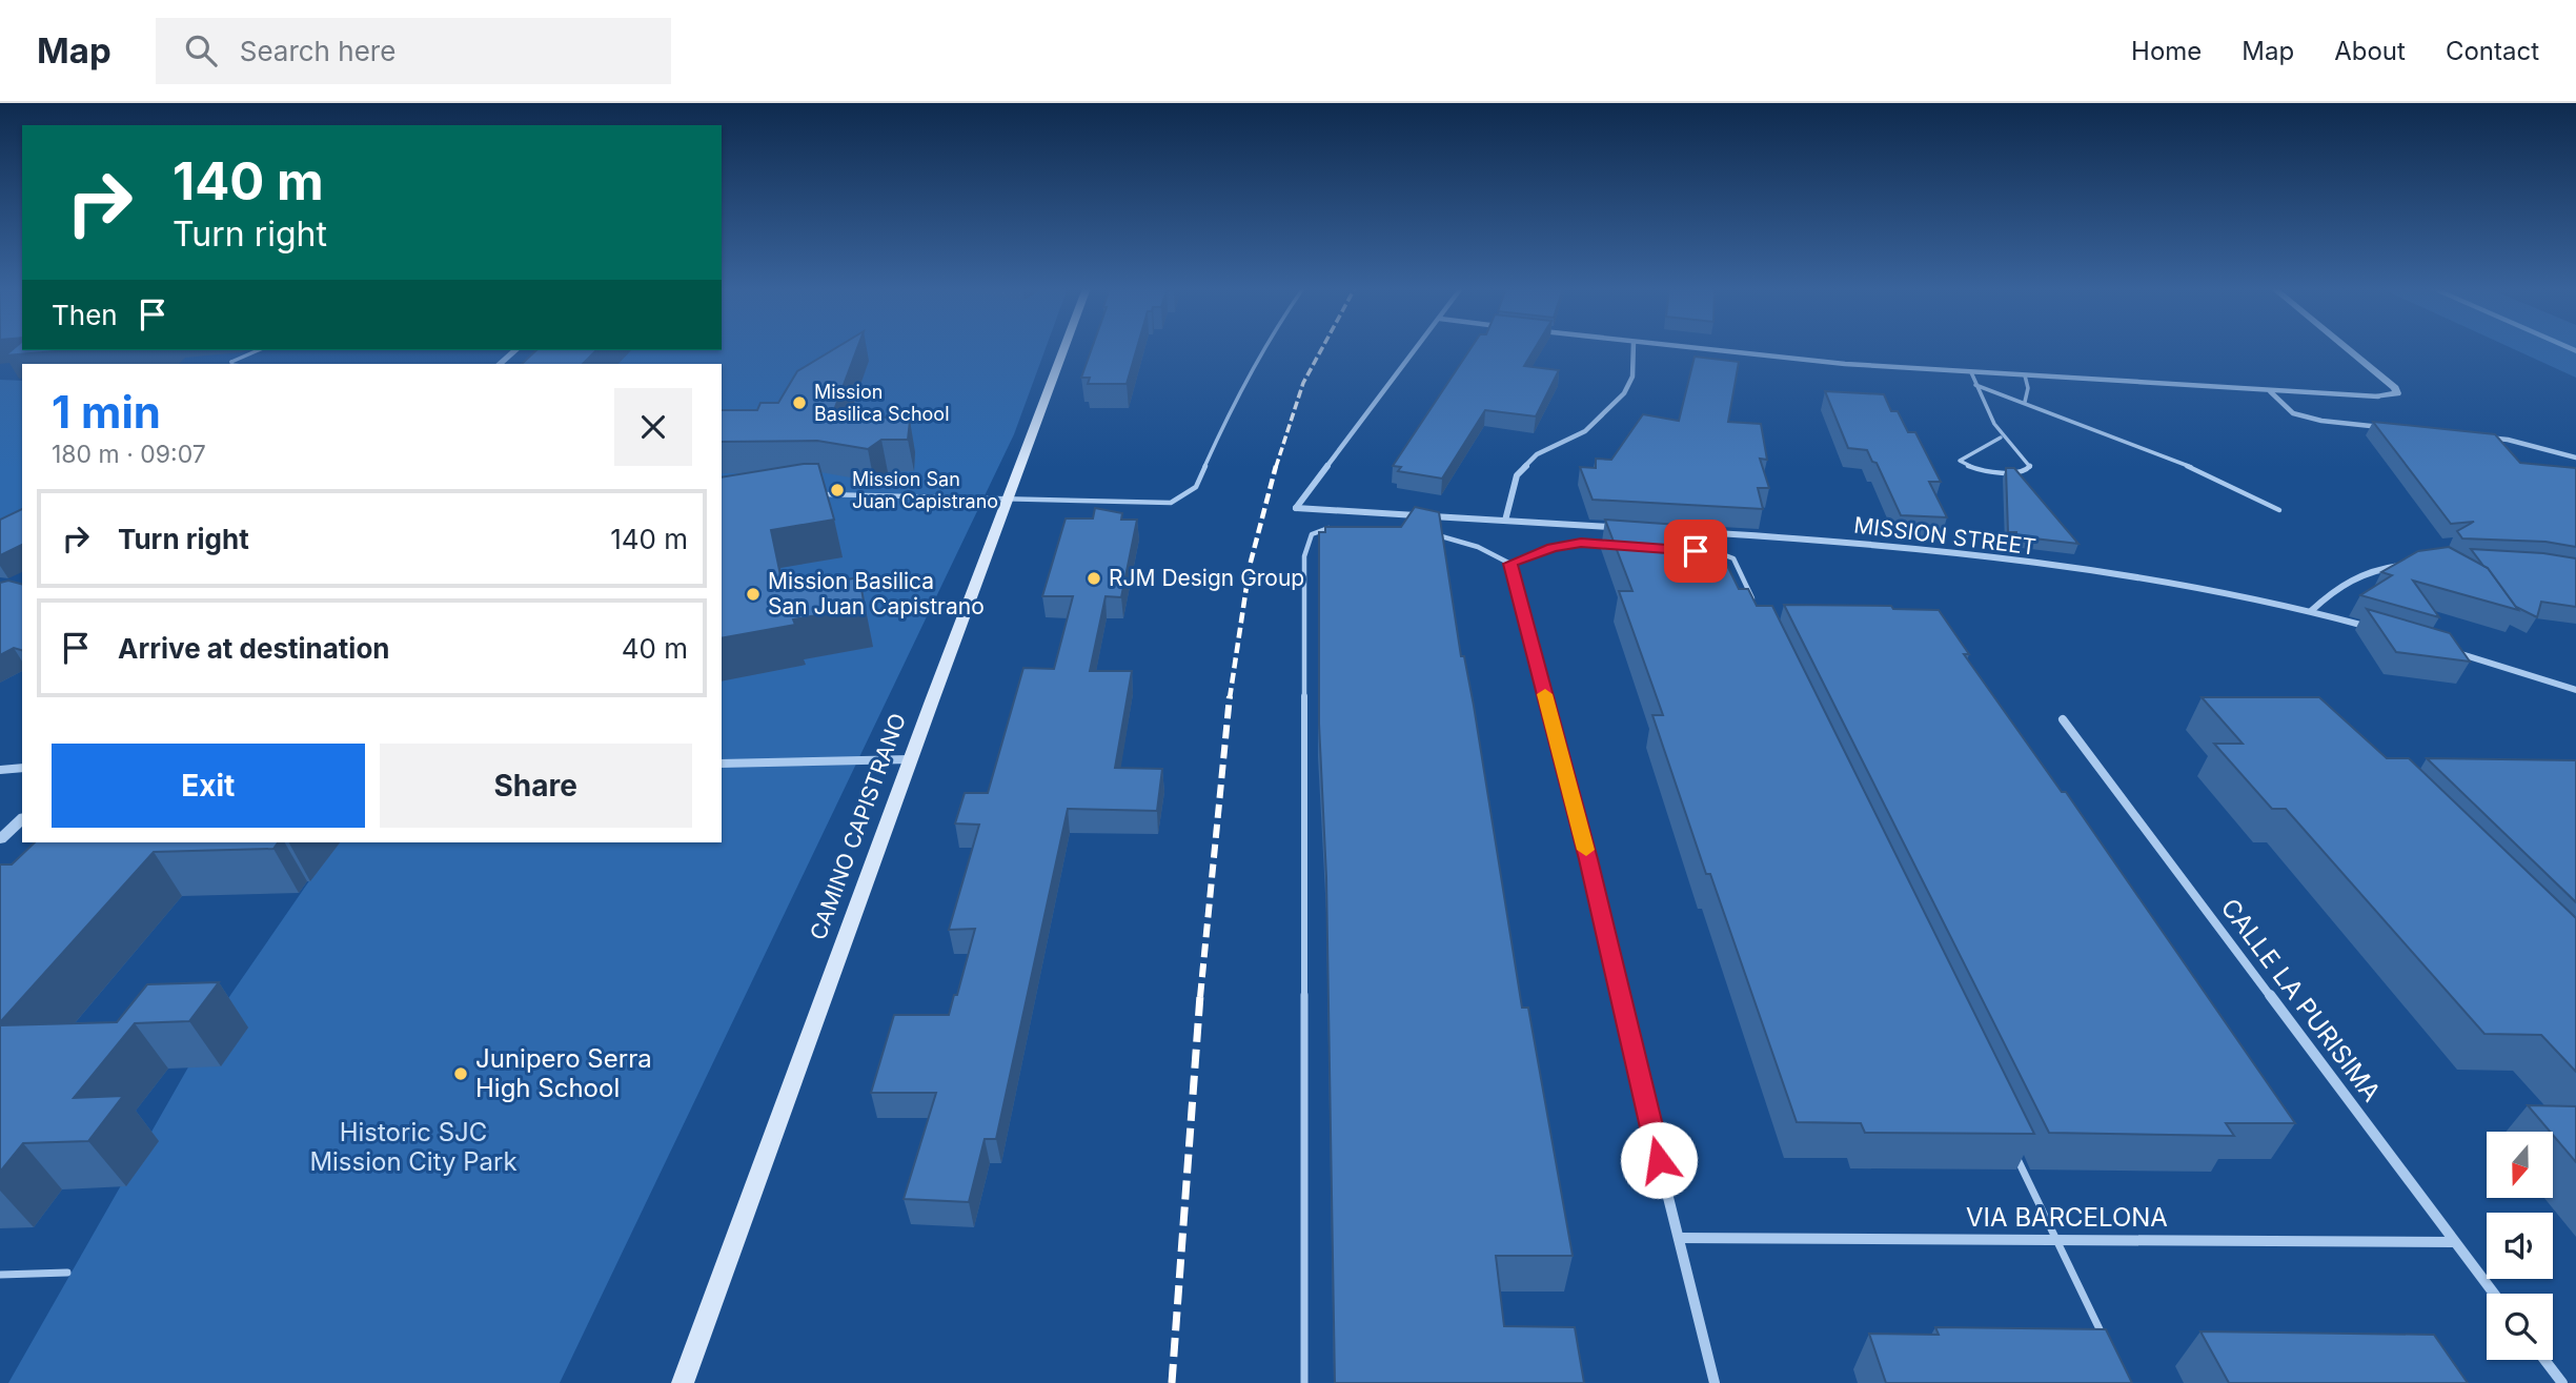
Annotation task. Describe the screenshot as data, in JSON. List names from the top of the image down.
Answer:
{
  "streets": {
    "main road": ["CAMINO CAPISTRANO"],
    "street": ["MISSION STREET", "CALLE LA PURISIMA", "VIA BARCELONA"]
  },
  "crossings": [
    ["CALLE LA PURISIMA", "VIA BARCELONA"]
  ],
  "parks": ["Historic SJC Mission City Park"],
  "places": [
    "Mission Basilica School",
    "Mission San Juan Capistrano",
    "RJM Design Group",
    "Mission Basilica San Juan Capistrano",
    "Junipero Serra High School"
  ],
  "north": "bottom",
  "page": {
    "header": "Map",
    "search": "Search here",
    "nav": [
      "Home",
      "Map",
      "About",
      "Contact"
    ],
    "turn": ["140 m", "Turn right"],
    "then": "Then",
    "heading": ["1 min", "180 m · 09:07"],
    "list": [
      {
        "name": "Turn right",
        "value": "140 m"
      },
      {
        "name": "Arrive at destination",
        "value": "40 m"
      }
    ],
    "buttons": ["Exit", "Share"]
  }
}
